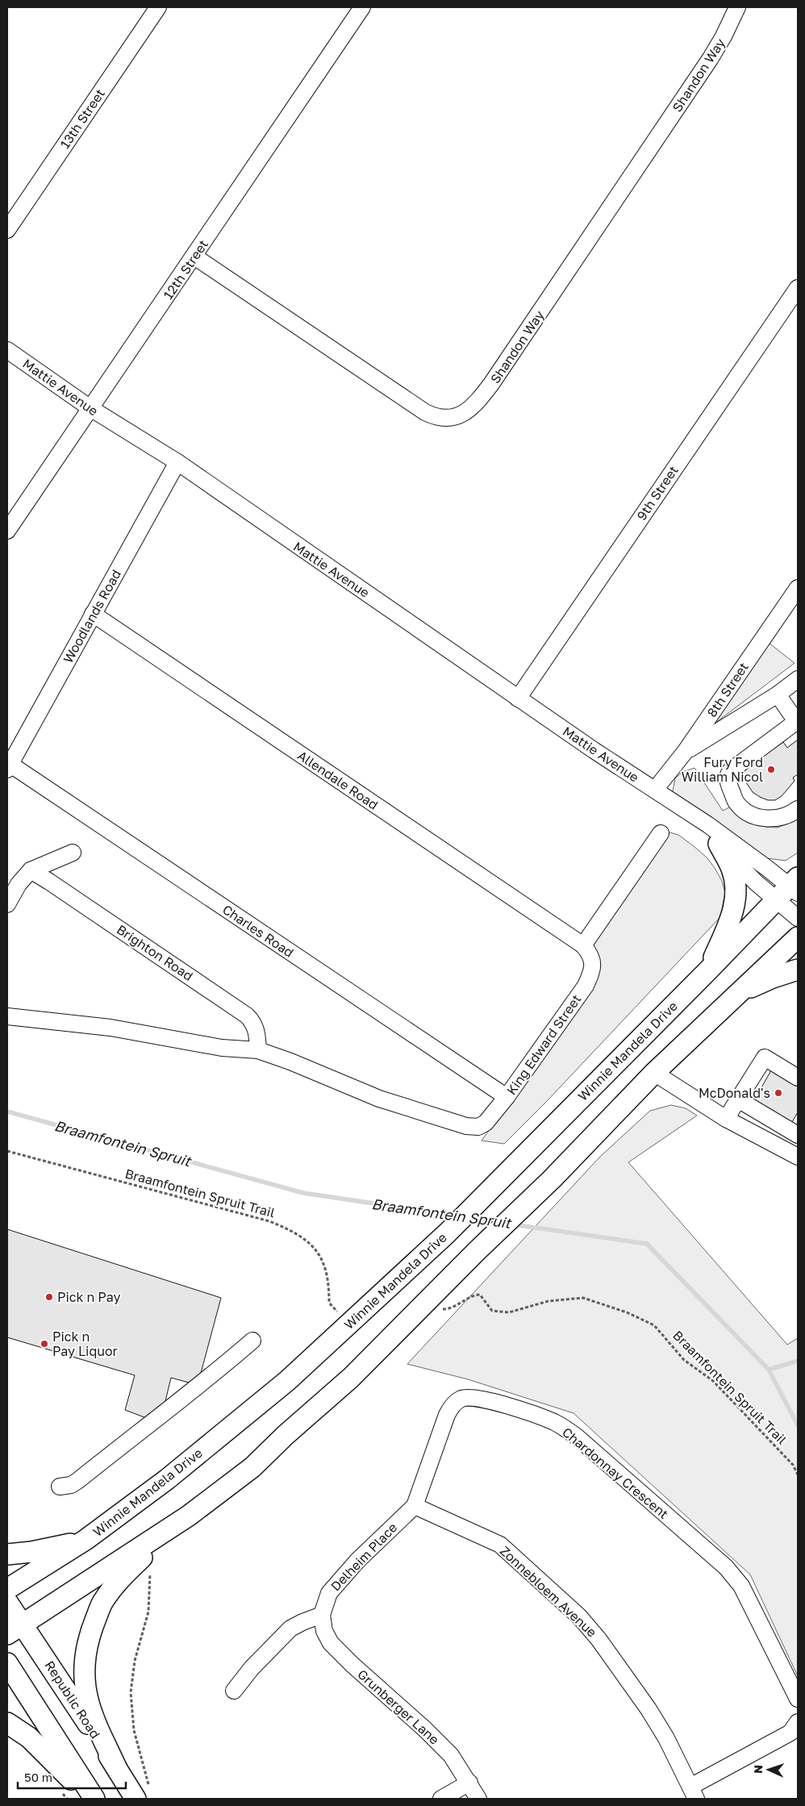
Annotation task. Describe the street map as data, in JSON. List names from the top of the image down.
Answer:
{
  "streets": {
    "main road": ["Winnie Mandela Drive", "Republic Road"],
    "street": [
      "Shandon Way",
      "13th Street",
      "12th Street",
      "Mattie Avenue",
      "9th Street",
      "Woodlands Road",
      "8th Street",
      "Allendale Road",
      "Charles Road",
      "Brighton Road",
      "King Edward Street",
      "Chardonnay Crescent",
      "Delheim Place",
      "Zonnebloem Avenue",
      "Grunberger Lane"
    ],
    "path": ["Braamfontein Spruit Trail"]
  },
  "crossings": [
    ["Shandon Way", "12th Street"],
    ["12th Street", "Mattie Avenue"],
    ["Mattie Avenue", "9th Street"],
    ["Mattie Avenue", "Woodlands Road"],
    ["Mattie Avenue", "8th Street"],
    ["Mattie Avenue", "Winnie Mandela Drive"],
    ["Woodlands Road", "Allendale Road"],
    ["Woodlands Road", "Charles Road"],
    ["Allendale Road", "King Edward Street"],
    ["Charles Road", "King Edward Street"],
    ["Brighton Road", "King Edward Street"],
    ["Chardonnay Crescent", "Delheim Place"],
    ["Chardonnay Crescent", "Zonnebloem Avenue"],
    ["Delheim Place", "Zonnebloem Avenue"],
    ["Delheim Place", "Grunberger Lane"]
  ],
  "water": ["Braamfontein Spruit"],
  "places": [
    "Fury Ford William Nicol",
    "McDonald's",
    "Pick n Pay",
    "Pick n Pay Liquor"
  ],
  "scale_bar": "50 m",
  "north": "left"
}
